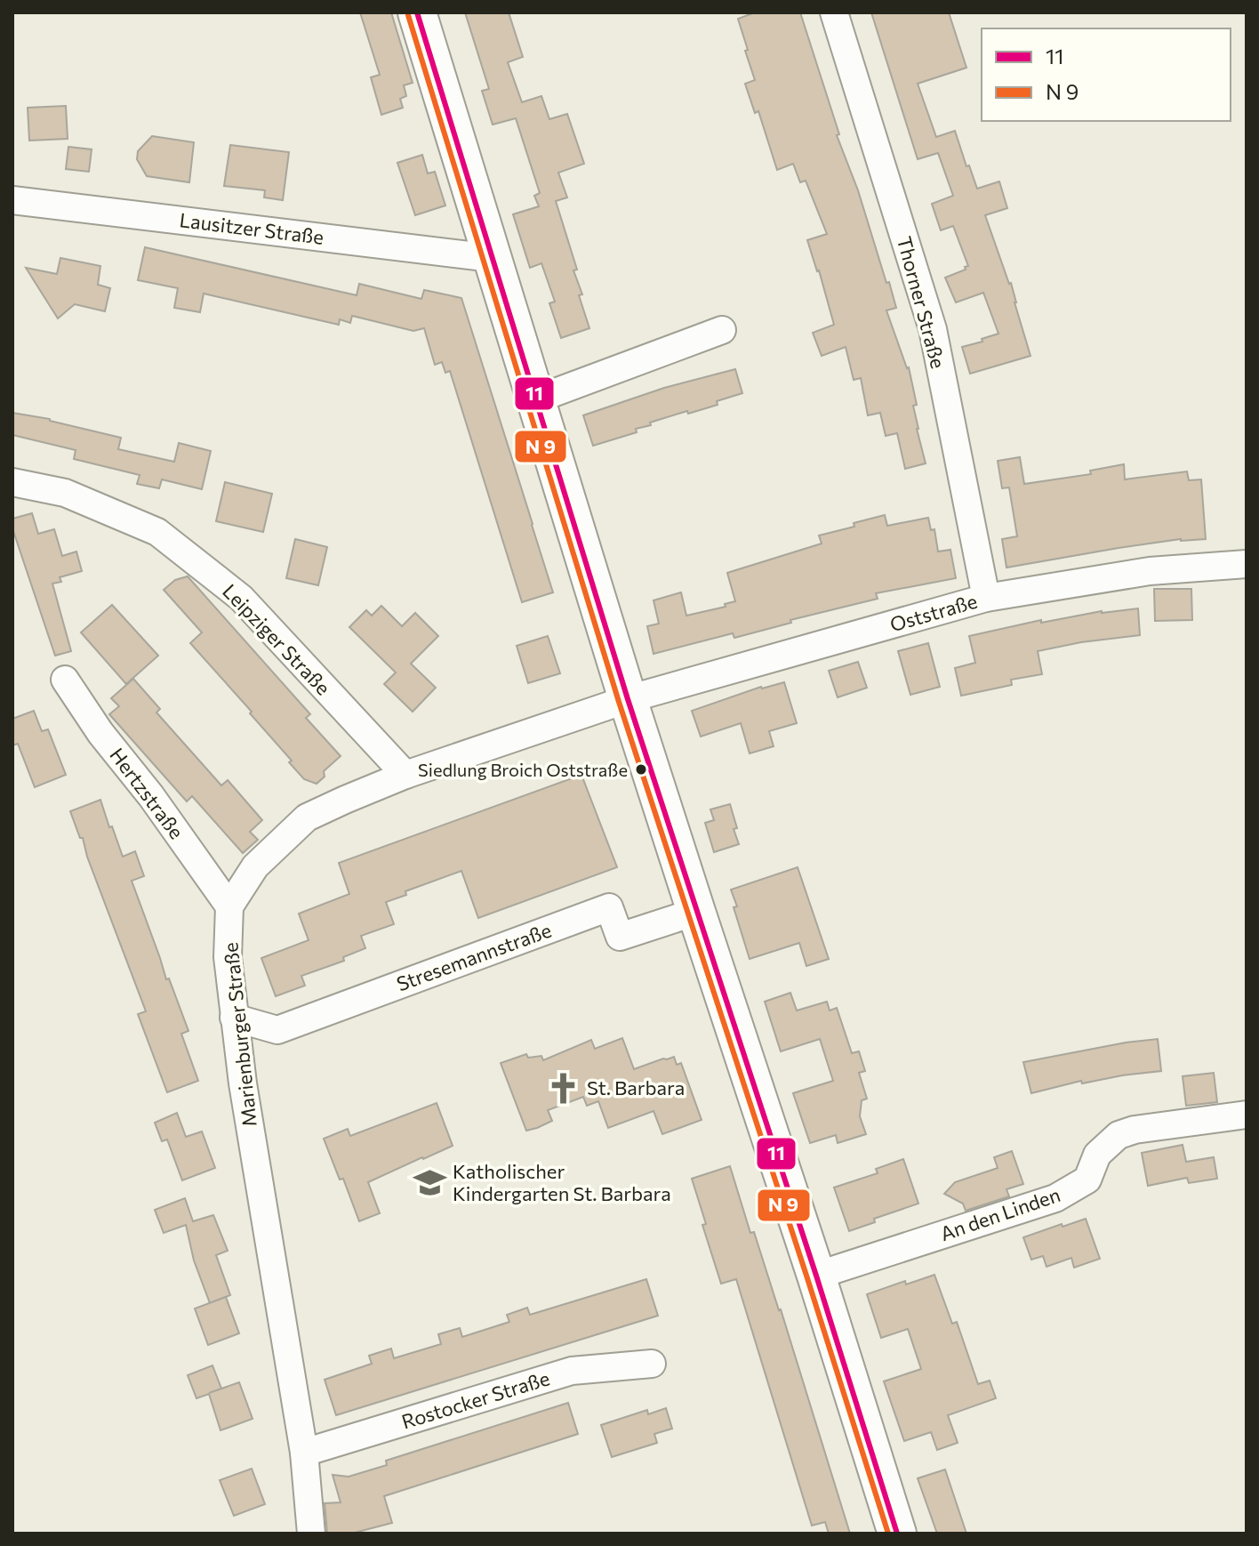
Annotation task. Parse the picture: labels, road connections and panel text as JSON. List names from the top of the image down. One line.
{"streets":{"street":["Lausitzer Straße","Thorner Straße","Oststraße","Leipziger Straße","Hertzstraße","Stresemannstraße","Marienburger Straße","An den Linden","Rostocker Straße"]},"crossings":[["Thorner Straße","Oststraße"],["Hertzstraße","Marienburger Straße"],["Stresemannstraße","Marienburger Straße"],["Marienburger Straße","Rostocker Straße"]],"places":{"other":["Siedlung Broich Oststraße"],"church":["St. Barbara"],"school or university":["Katholischer Kindergarten St. Barbara"]},"lines":["transit line 11"],"legend":["11","N 9"]}
